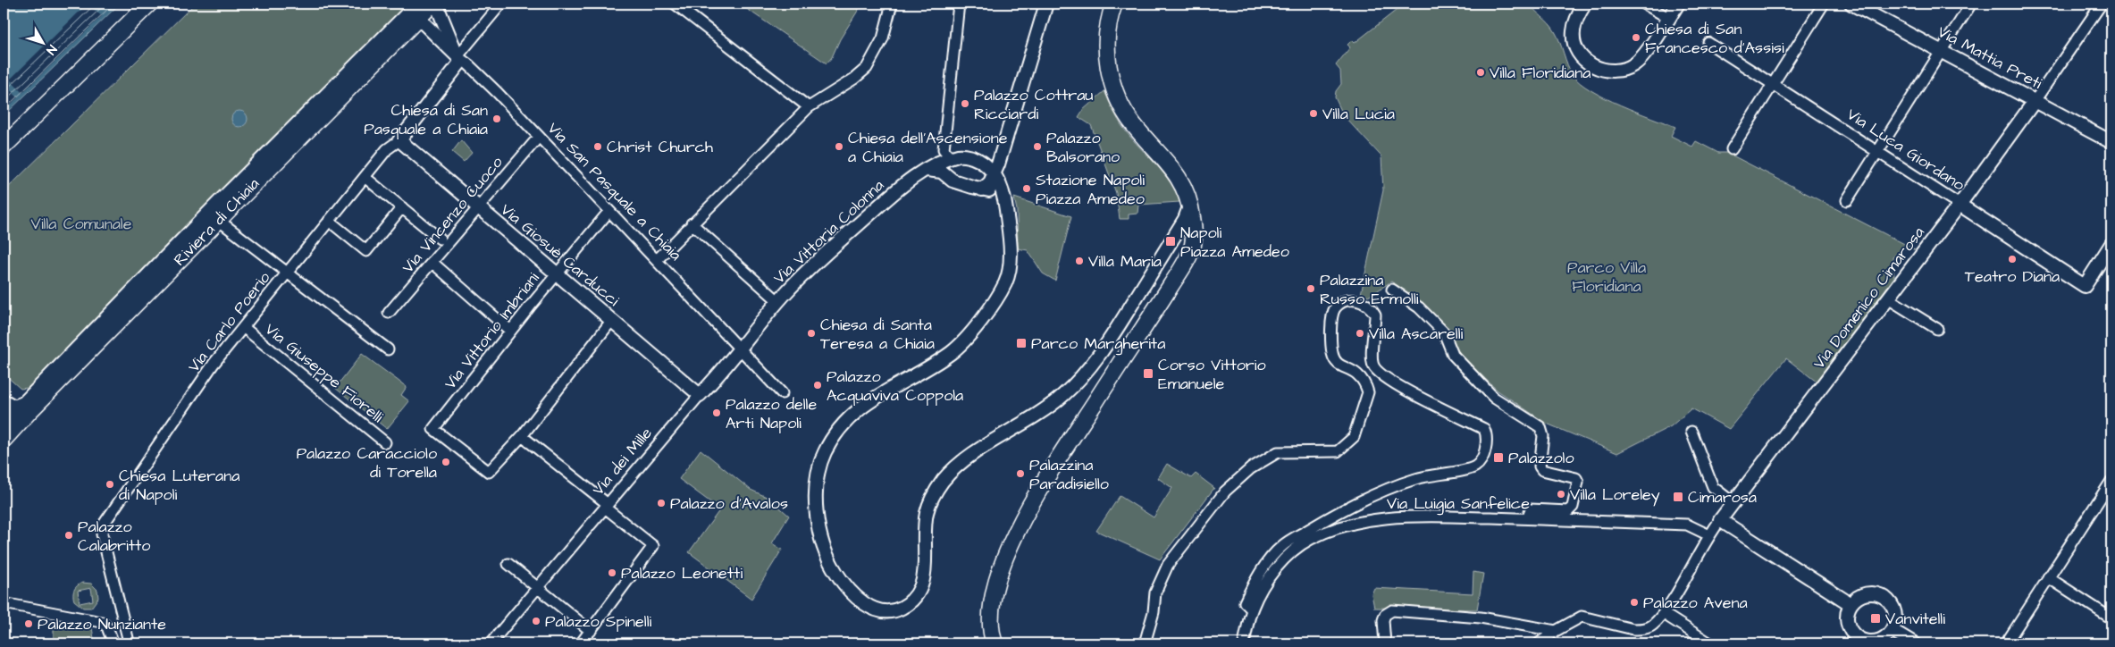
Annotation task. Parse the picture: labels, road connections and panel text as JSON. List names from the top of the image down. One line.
{"streets":{"main road":["Riviera di Chiaia"],"street":["Via Mattia Preti","Via Luca Giordano","Via San Pasquale a Chiaia","Via Vincenzo Cuoco","Via Vittoria Colonna","Via Giosuè Carducci","Via Domenico Cimarosa","Via Carlo Poerio","Via Vittorio Imbriani","Via Giuseppe Fiorelli","Via dei Mille","Via Luigia Sanfelice"]},"crossings":[["Via Mattia Preti","Via Domenico Cimarosa"],["Via Luca Giordano","Via Domenico Cimarosa"],["Via San Pasquale a Chiaia","Via Vincenzo Cuoco"],["Via San Pasquale a Chiaia","Riviera di Chiaia"],["Via San Pasquale a Chiaia","Via Vittorio Imbriani"],["Via San Pasquale a Chiaia","Via dei Mille"],["Via Vincenzo Cuoco","Via Giosuè Carducci"],["Via Vittoria Colonna","Via dei Mille"],["Via Giosuè Carducci","Via Carlo Poerio"],["Via Giosuè Carducci","Via Vittorio Imbriani"],["Via Giosuè Carducci","Via dei Mille"],["Via Domenico Cimarosa","Via Luigia Sanfelice"],["Via Carlo Poerio","Via Giuseppe Fiorelli"]],"parks":["Villa Comunale","Parco Villa Floridiana"],"places":{"other":["Chiesa di San Francesco d'Assisi","Villa Floridiana","Palazzo Cottrau Ricciardi","Villa Lucia","Chiesa di San Pasquale a Chiaia","Christ Church","Chiesa dell'Ascensione a Chiaia","Palazzo Balsorano","Stazione Napoli Piazza Amedeo","Teatro Diana","Villa Maria","Palazzina Russo Ermolli","Chiesa di Santa Teresa a Chiaia","Villa Ascarelli","Palazzo Acquaviva Coppola","Palazzo delle Arti Napoli","Palazzo Caracciolo di Torella","Palazzina Paradisiello","Chiesa Luterana di Napoli","Villa Loreley","Palazzo d'Avalos","Palazzo Calabritto","Palazzo Leonetti","Palazzo Avena","Palazzo Spinelli","Palazzo Nunziante"],"transit":["Napoli Piazza Amedeo","Parco Margherita","Corso Vittorio Emanuele","Palazzolo","Cimarosa","Vanvitelli"]},"north":"bottom right"}
